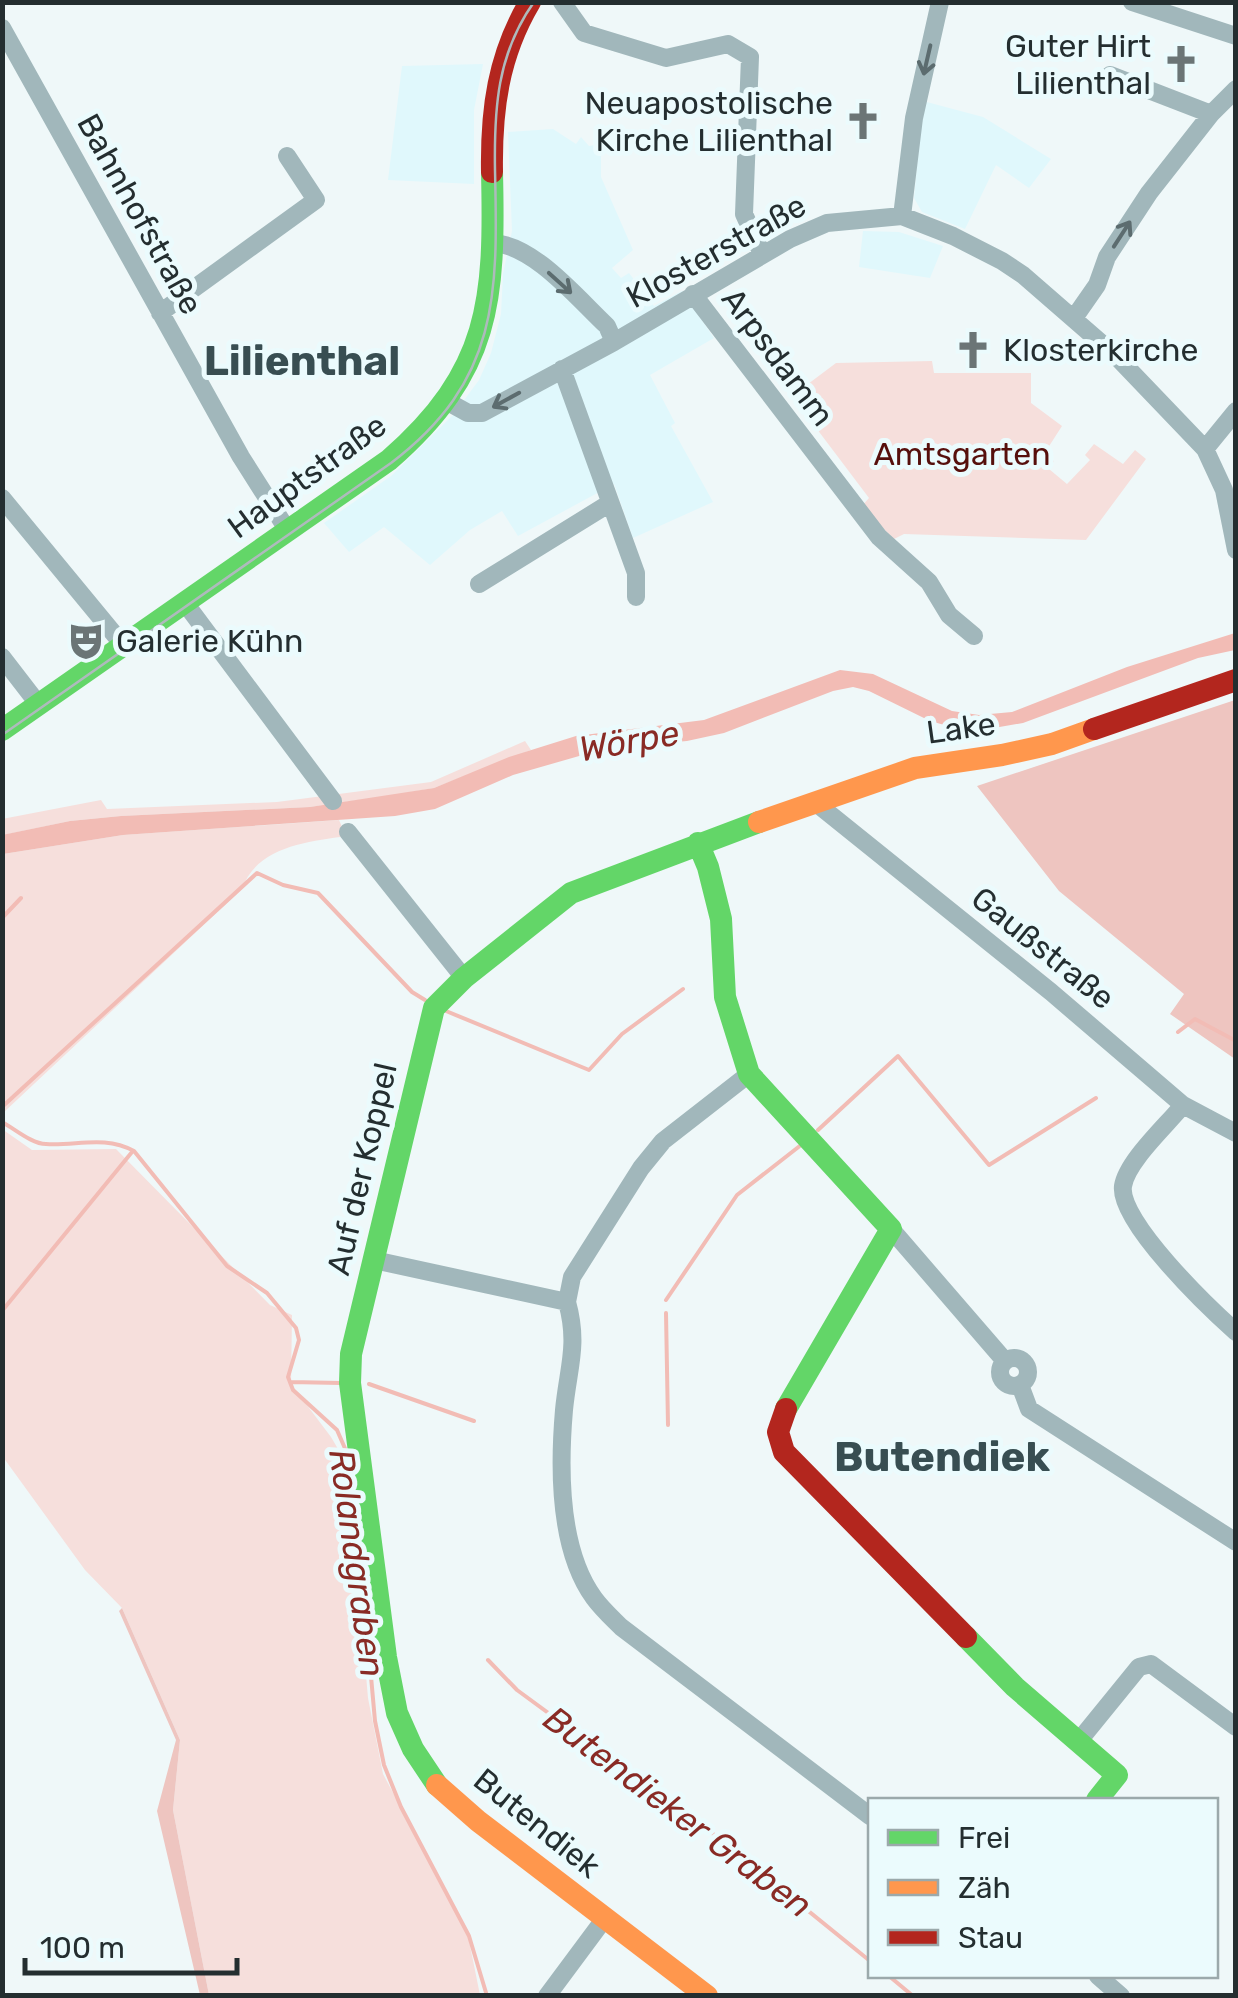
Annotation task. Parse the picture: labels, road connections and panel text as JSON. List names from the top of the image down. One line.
{"streets":{"street":["Bahnhofstraße","Klosterstraße","Arpsdamm","Hauptstraße","Lake","Gaußstraße","Auf der Koppel","Butendiek"]},"crossings":[["Bahnhofstraße","Hauptstraße"],["Klosterstraße","Arpsdamm"],["Klosterstraße","Hauptstraße"],["Lake","Gaußstraße"],["Lake","Auf der Koppel"],["Auf der Koppel","Butendiek"]],"districts":["Lilienthal","Butendiek"],"water":["Wörpe","Rolandgraben","Butendieker Graben"],"parks":["Amtsgarten"],"places":{"church":["Guter Hirt Lilienthal","Neuapostolische Kirche Lilienthal","Klosterkirche"],"theatre":["Galerie Kühn"]},"legend":["Frei","Zäh","Stau"],"scale_bar":"100 m"}
